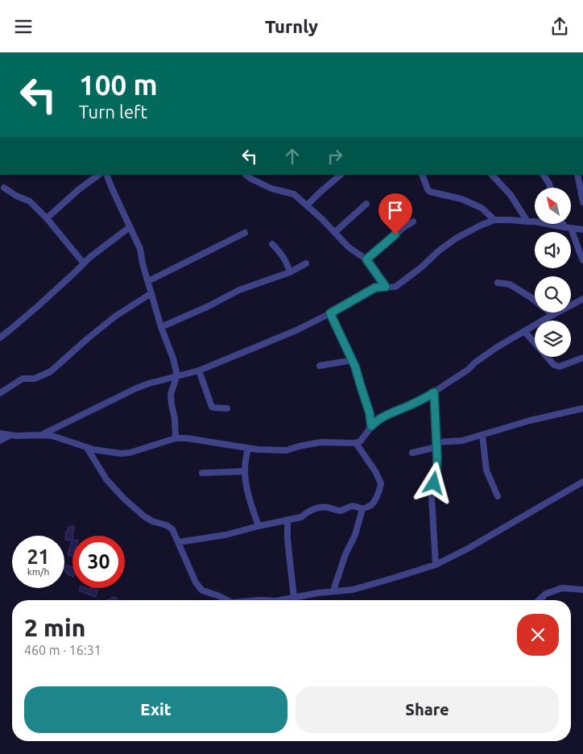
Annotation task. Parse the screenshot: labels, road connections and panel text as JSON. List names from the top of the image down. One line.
{"north":"top left","page":{"header":"Turnly","turn":["100 m","Turn left"],"speed":"21 km/h","limit":"30","heading":["2 min","460 m · 16:31"],"buttons":["Exit","Share"]}}
